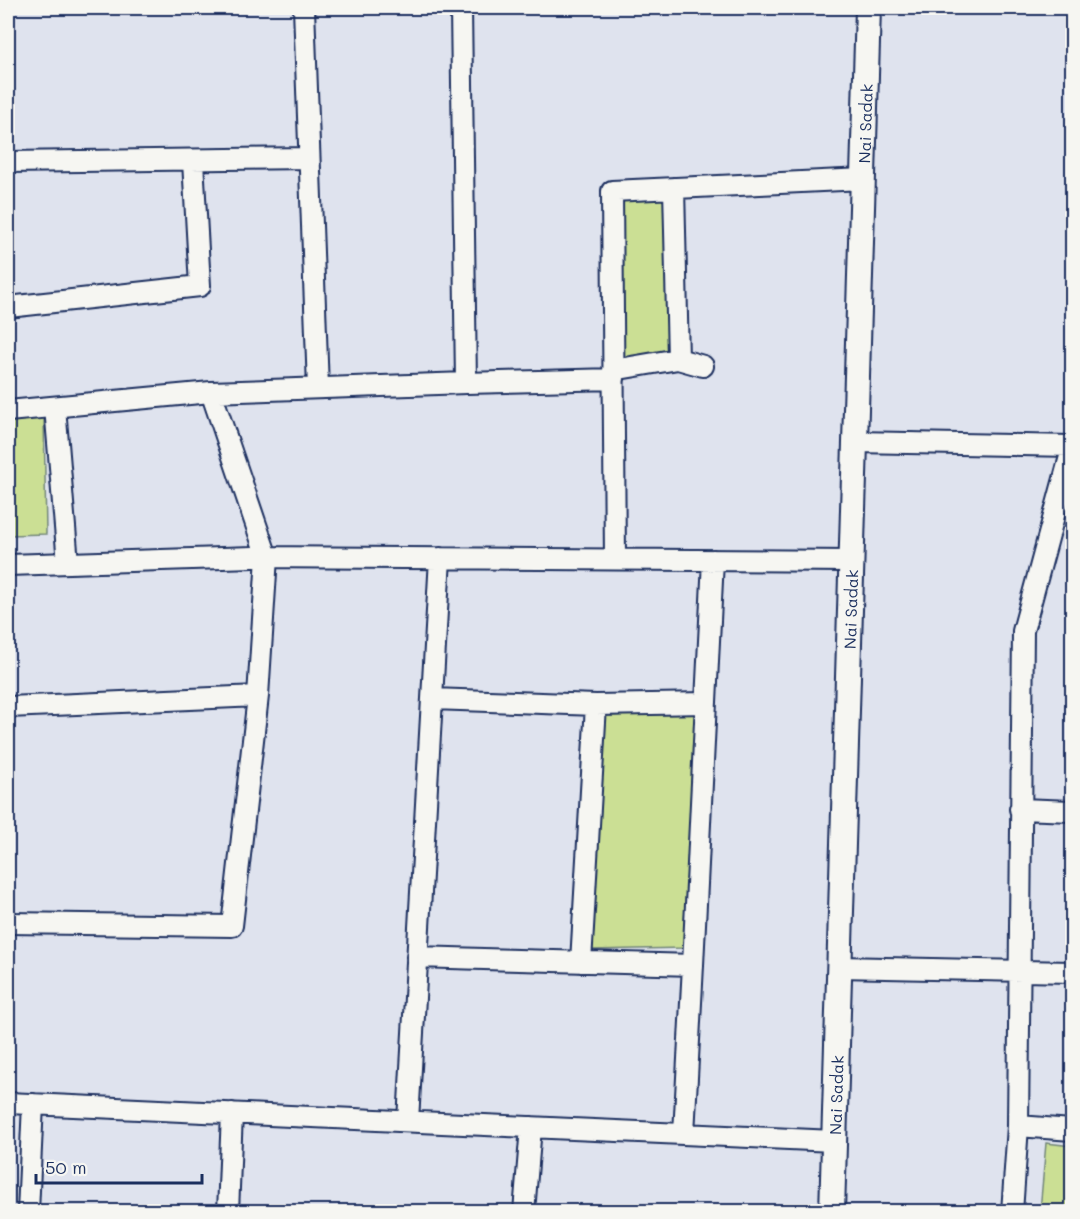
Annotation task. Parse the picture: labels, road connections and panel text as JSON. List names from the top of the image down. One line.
{"streets":{"street":["Nai Sadak"]},"scale_bar":"50 m"}
